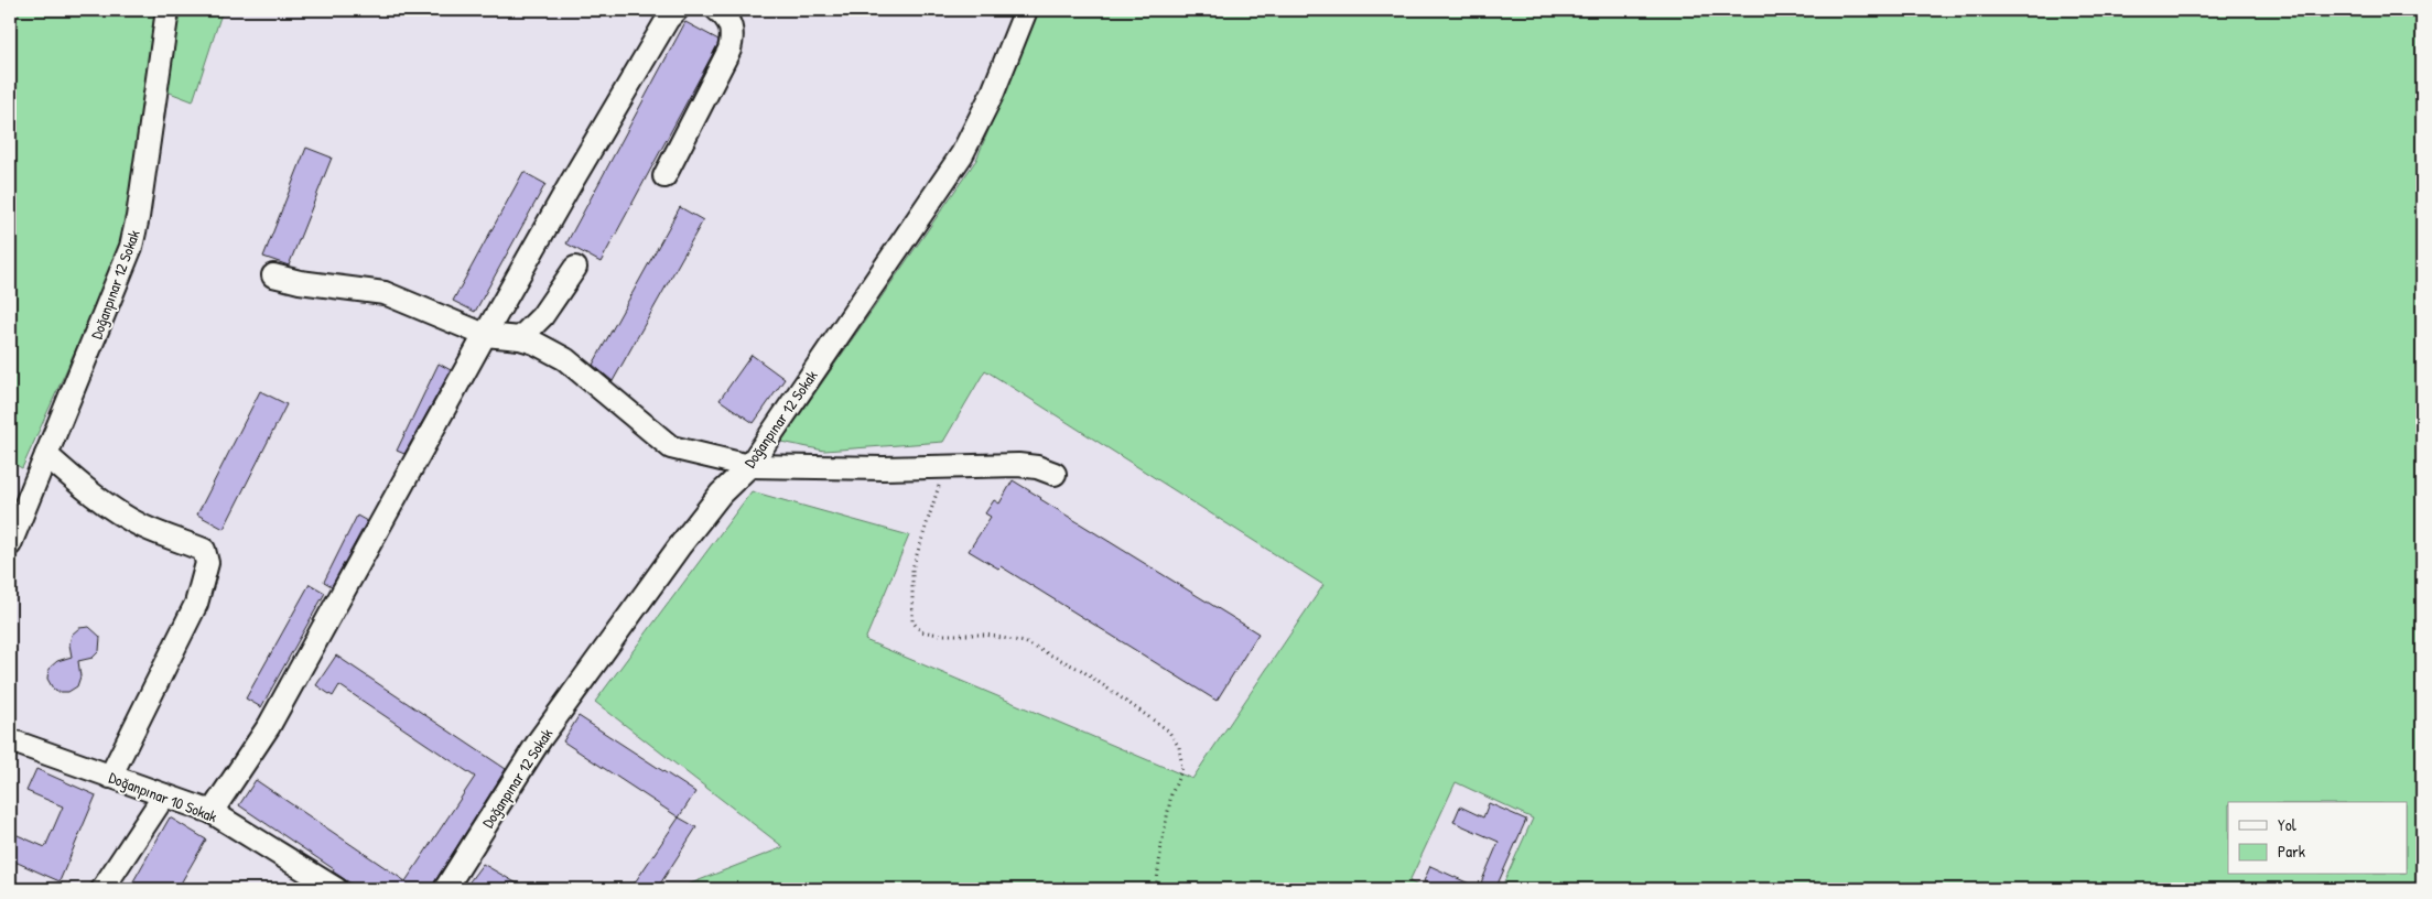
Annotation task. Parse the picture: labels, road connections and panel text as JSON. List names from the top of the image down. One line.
{"streets":{"lane":["Doğanpınar 12 Sokak","Doğanpınar 10 Sokak"]},"legend":["Yol","Park"]}
